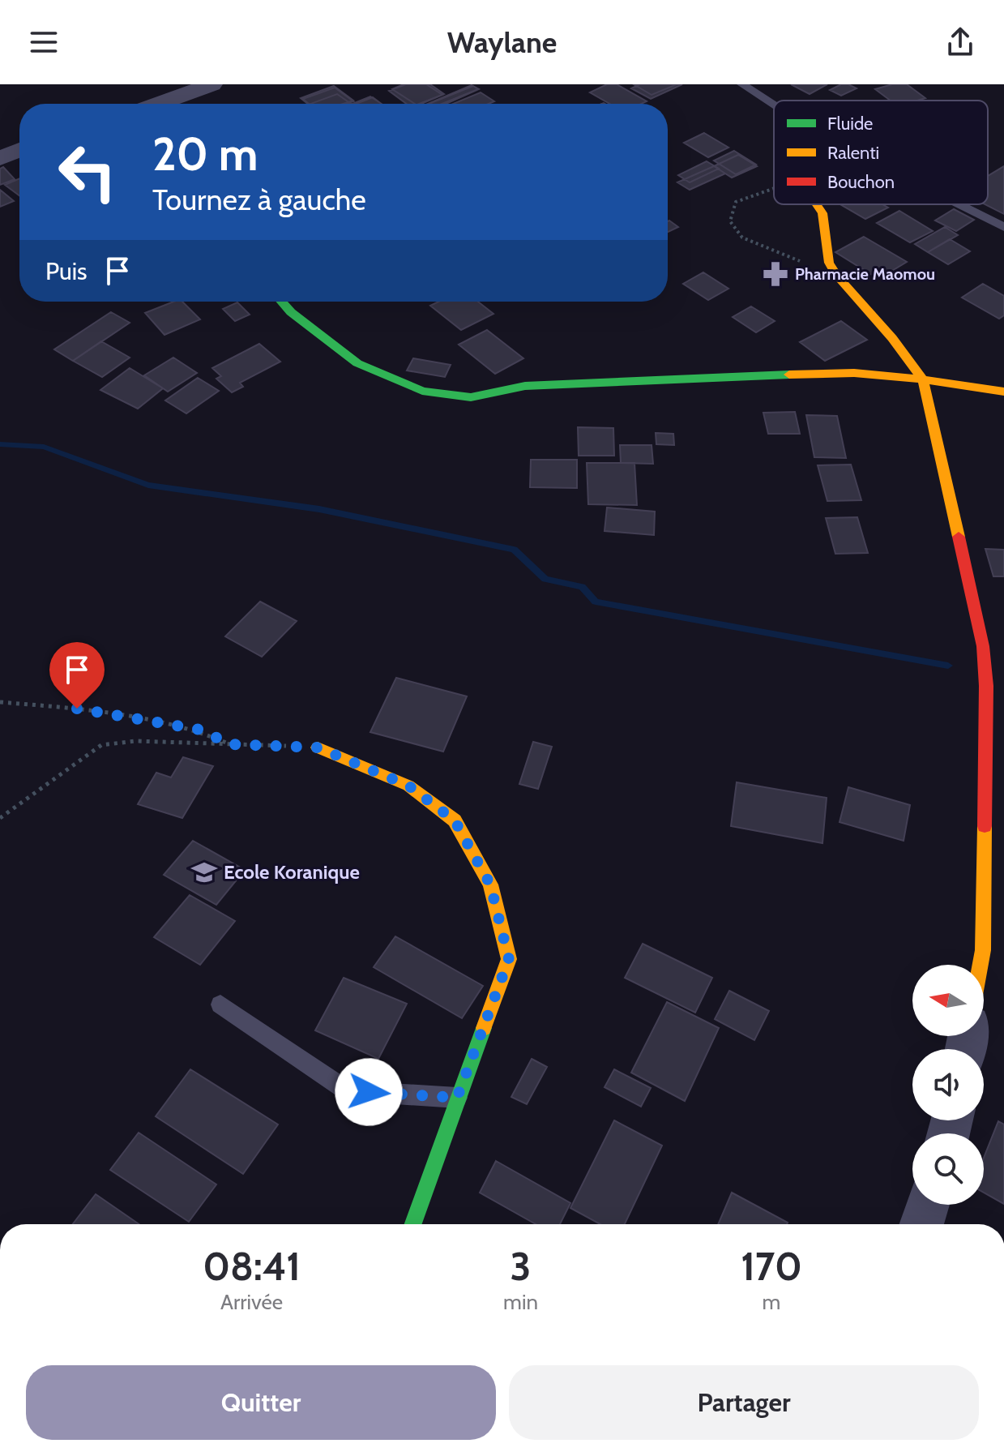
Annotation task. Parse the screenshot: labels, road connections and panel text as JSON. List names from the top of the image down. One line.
{"places":{"pharmacy":["Pharmacie Maomou"],"school or university":["Ecole Koranique"]},"legend":["Fluide","Ralenti","Bouchon"],"north":"left","page":{"header":"Waylane","turn":["20 m","Tournez à gauche"],"then":"Puis","eta":["08:41","Arrivée","3","min","170","m"],"buttons":["Quitter","Partager"]}}
